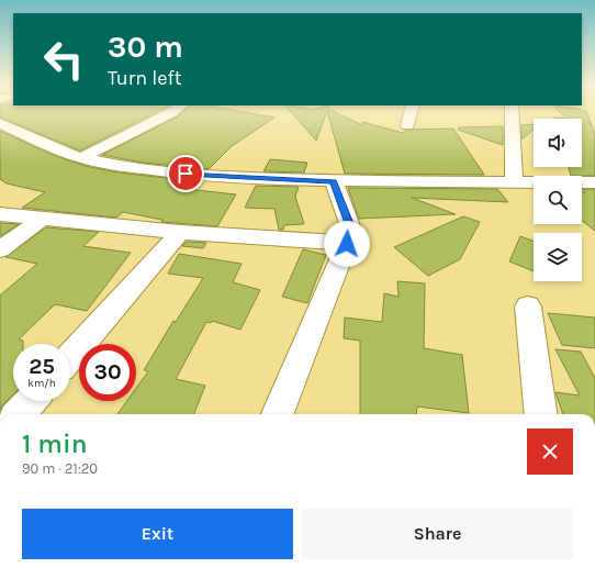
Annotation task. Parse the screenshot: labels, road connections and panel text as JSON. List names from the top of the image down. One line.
{"page":{"turn":["30 m","Turn left"],"speed":"25 km/h","limit":"30","heading":["1 min","90 m · 21:20"],"buttons":["Exit","Share"]}}
